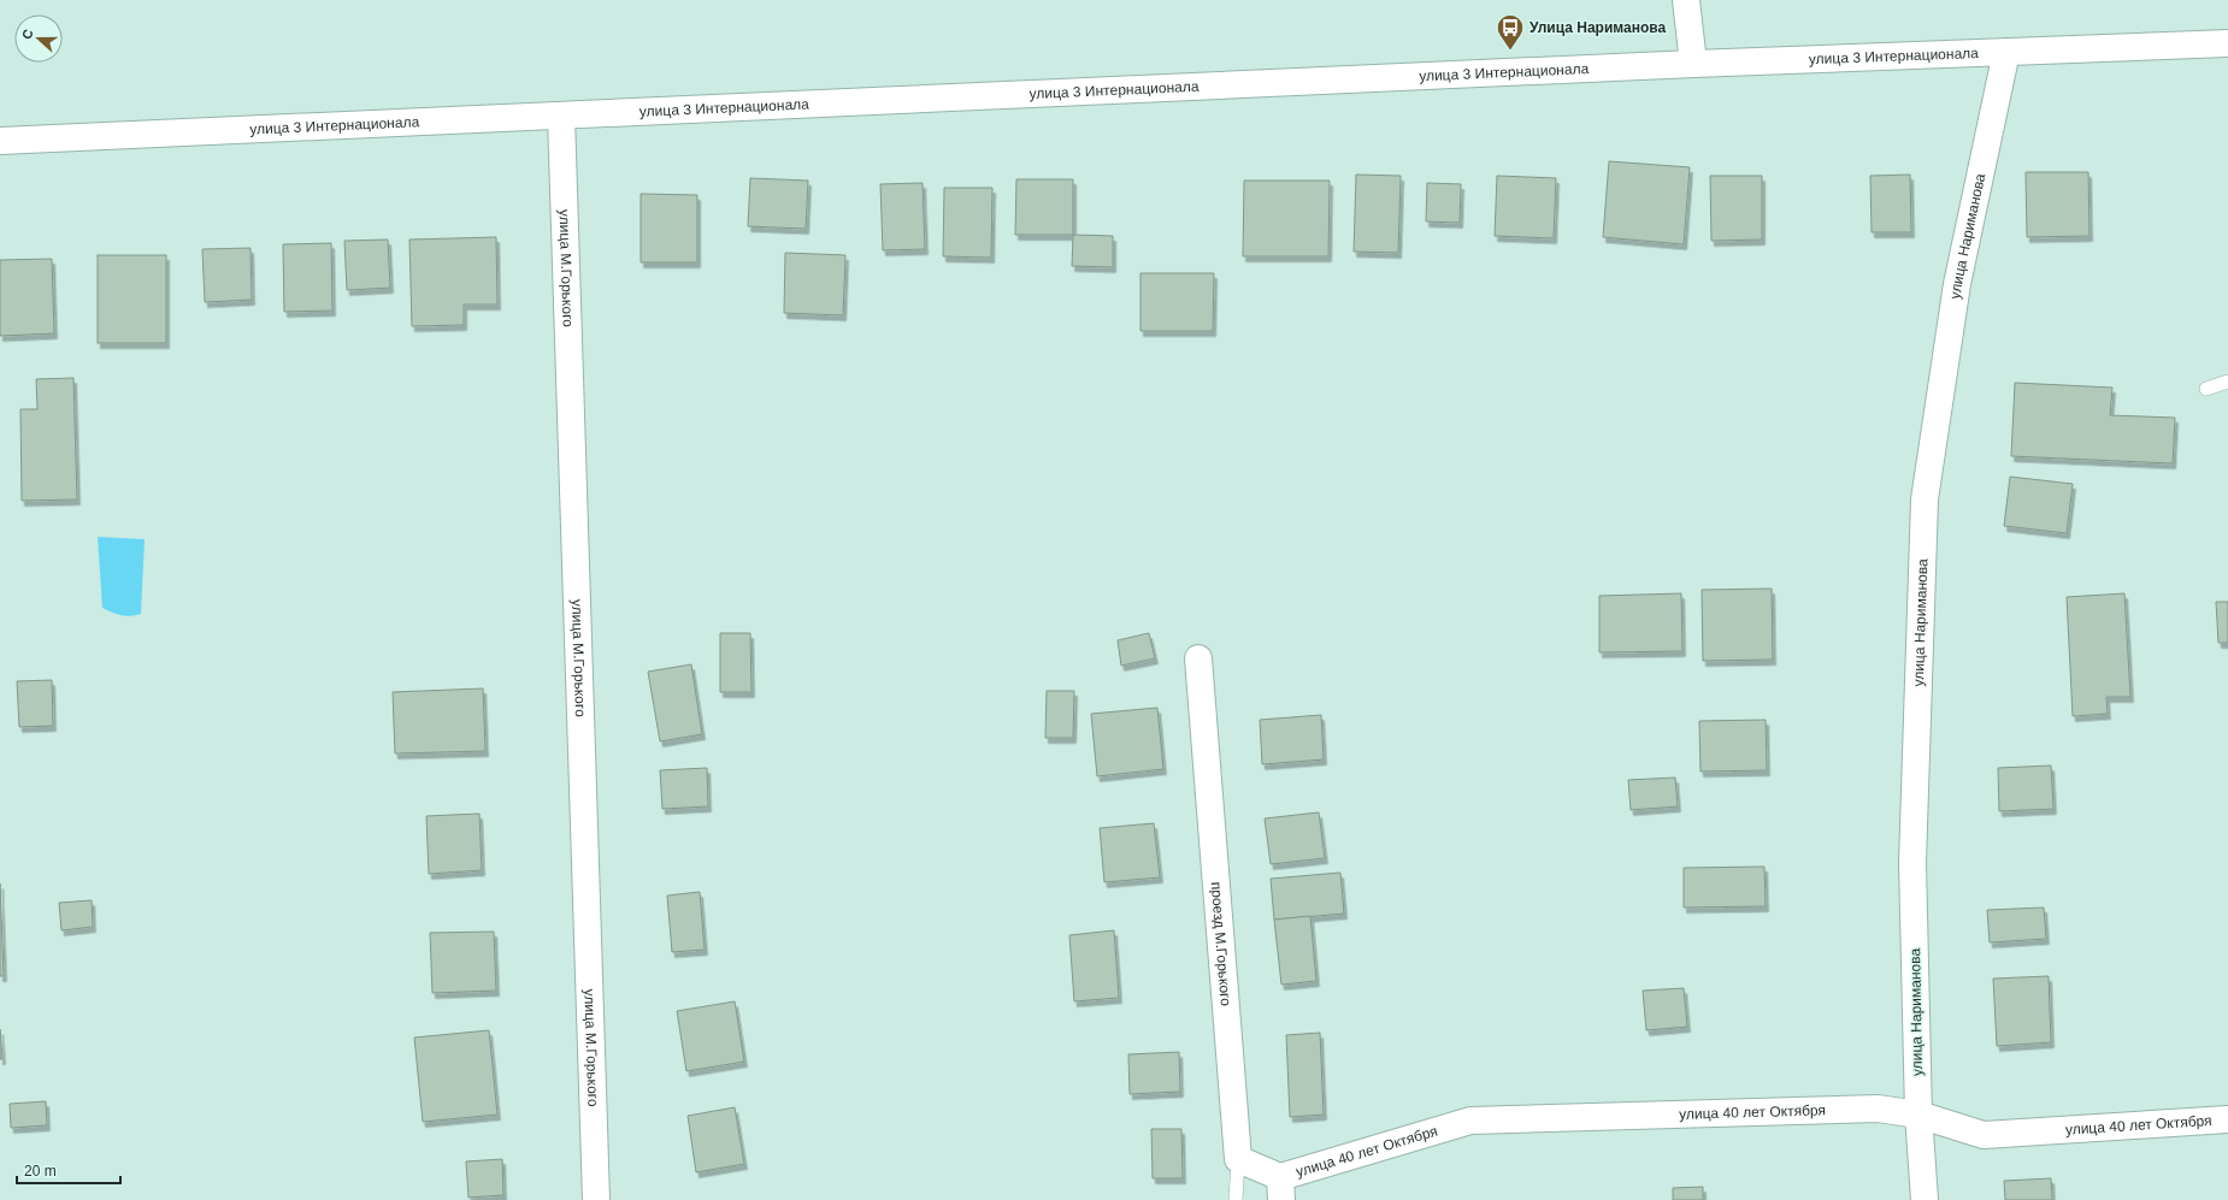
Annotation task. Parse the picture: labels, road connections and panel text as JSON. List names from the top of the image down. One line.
{"streets":{"street":["улица 3 Интернационала","улица Нариманова","улица М.Горького","проезд М.Горького","улица 40 лет Октября"]},"crossings":[["улица 3 Интернационала","улица Нариманова"],["улица 3 Интернационала","улица М.Горького"],["улица Нариманова","улица 40 лет Октября"]],"places":{"bus stop":["Улица Нариманова"]},"scale_bar":"20 m","north":"left"}
